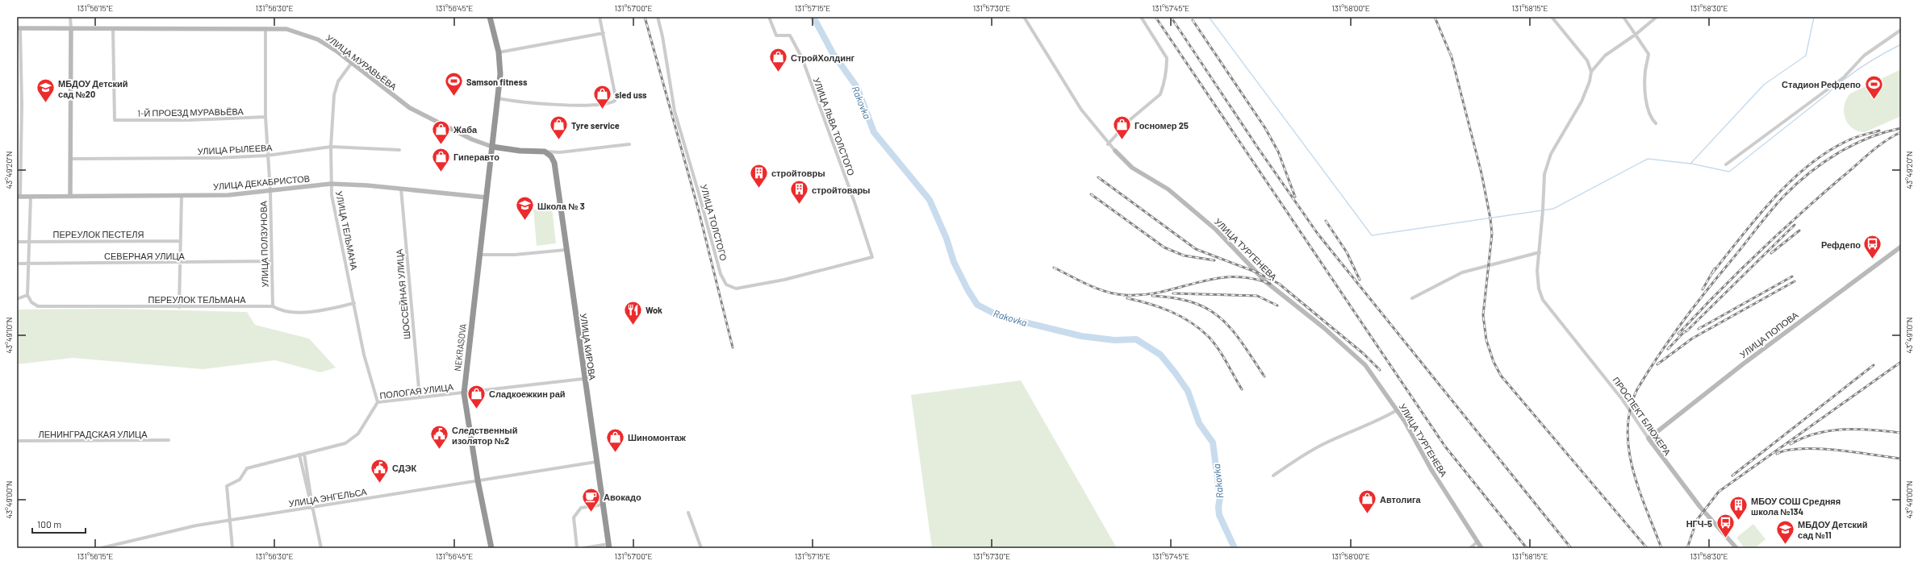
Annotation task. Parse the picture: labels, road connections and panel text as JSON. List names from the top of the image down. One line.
{"streets":{"highway":["УЛИЦА КИРОВА","NEKRASOVA"],"street":["УЛИЦА МУРАВЬЁВА","1-Й ПРОЕЗД МУРАВЬЁВА","УЛИЦА ЛЬВА ТОЛСТОГО","УЛИЦА РЫЛЕЕВА","УЛИЦА ДЕКАБРИСТОВ","УЛИЦА ТОЛСТОГО","УЛИЦА ТЕЛЬМАНА","ПЕРЕУЛОК ПЕСТЕЛЯ","УЛИЦА ПОЛЗУНОВА","УЛИЦА ТУРГЕНЕВА","СЕВЕРНАЯ УЛИЦА","ШОССЕЙНАЯ УЛИЦА","ПЕРЕУЛОК ТЕЛЬМАНА","УЛИЦА ПОПОВА","ПОЛОГАЯ УЛИЦА","ПРОСПЕКТ БЛЮХЕРА","ЛЕНИНГРАДСКАЯ УЛИЦА","УЛИЦА ЭНГЕЛЬСА"]},"crossings":[["УЛИЦА МУРАВЬЁВА","1-Й ПРОЕЗД МУРАВЬЁВА"],["УЛИЦА МУРАВЬЁВА","УЛИЦА ТЕЛЬМАНА"],["УЛИЦА МУРАВЬЁВА","УЛИЦА ПОЛЗУНОВА"],["УЛИЦА МУРАВЬЁВА","NEKRASOVA"],["1-Й ПРОЕЗД МУРАВЬЁВА","УЛИЦА ПОЛЗУНОВА"],["УЛИЦА ЛЬВА ТОЛСТОГО","УЛИЦА ТОЛСТОГО"],["УЛИЦА РЫЛЕЕВА","УЛИЦА ТЕЛЬМАНА"],["УЛИЦА РЫЛЕЕВА","УЛИЦА ПОЛЗУНОВА"],["УЛИЦА ДЕКАБРИСТОВ","УЛИЦА ТЕЛЬМАНА"],["УЛИЦА ДЕКАБРИСТОВ","УЛИЦА ПОЛЗУНОВА"],["УЛИЦА ДЕКАБРИСТОВ","ШОССЕЙНАЯ УЛИЦА"],["УЛИЦА ДЕКАБРИСТОВ","NEKRASOVA"],["УЛИЦА ТЕЛЬМАНА","ПЕРЕУЛОК ТЕЛЬМАНА"],["УЛИЦА ТЕЛЬМАНА","ПОЛОГАЯ УЛИЦА"],["УЛИЦА ПОЛЗУНОВА","СЕВЕРНАЯ УЛИЦА"],["УЛИЦА ПОЛЗУНОВА","ПЕРЕУЛОК ТЕЛЬМАНА"],["ШОССЕЙНАЯ УЛИЦА","ПОЛОГАЯ УЛИЦА"],["УЛИЦА ПОПОВА","ПРОСПЕКТ БЛЮХЕРА"],["УЛИЦА КИРОВА","ПОЛОГАЯ УЛИЦА"],["УЛИЦА КИРОВА","УЛИЦА ЭНГЕЛЬСА"],["NEKRASOVA","ПОЛОГАЯ УЛИЦА"],["NEKRASOVA","УЛИЦА ЭНГЕЛЬСА"],["ПОЛОГАЯ УЛИЦА","УЛИЦА ЭНГЕЛЬСА"]],"water":["Rakovka"],"places":{"shop":["СтройХолдинг","sled uss","Tyre service","Госномер 25","Жаба","Гиперавто","Сладкоежкин рай","Шиномонтаж","Автолига"],"sports":["Samson fitness","Стадион Рефдепо"],"school or university":["МБДОУ Детский сад №20","Школа № 3","МБДОУ Детский сад №11"],"building":["стройтовры","стройтовары","МБОУ СОШ Средняя школа №134"],"bus stop":["Рефдепо","НГЧ-5"],"restaurant":["Wok"],"public building":["Следственный изолятор №2","СДЭК"],"cafe":["Авокадо"]},"scale_bar":"100 m","coordinates":["131°56'15\"E","131°56'30\"E","131°56'45\"E","131°57'00\"E","131°57'15\"E","131°57'30\"E","131°57'45\"E","131°58'00\"E","131°58'15\"E","131°58'30\"E","43°49'20\"N","43°49'10\"N","43°49'00\"N"]}
